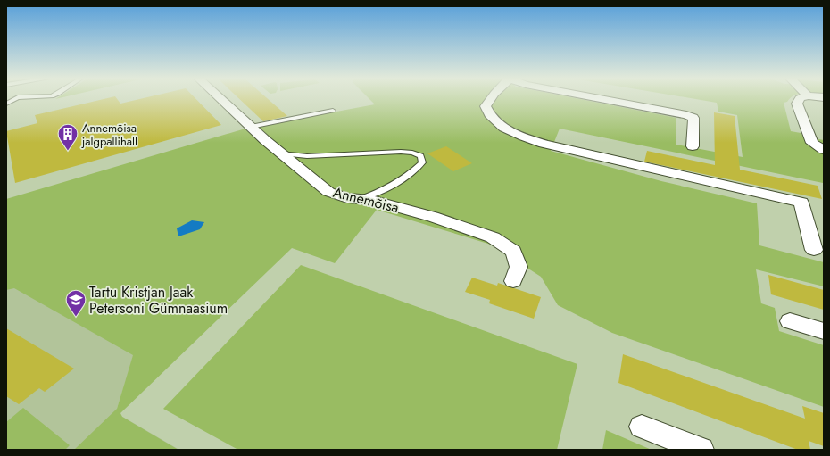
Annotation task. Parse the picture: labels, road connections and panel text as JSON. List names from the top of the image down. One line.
{"streets":{"street":["Annemõisa"]},"places":{"building":["Annemõisa jalgpallihall"],"school or university":["Tartu Kristjan Jaak Petersoni Gümnaasium"]}}
